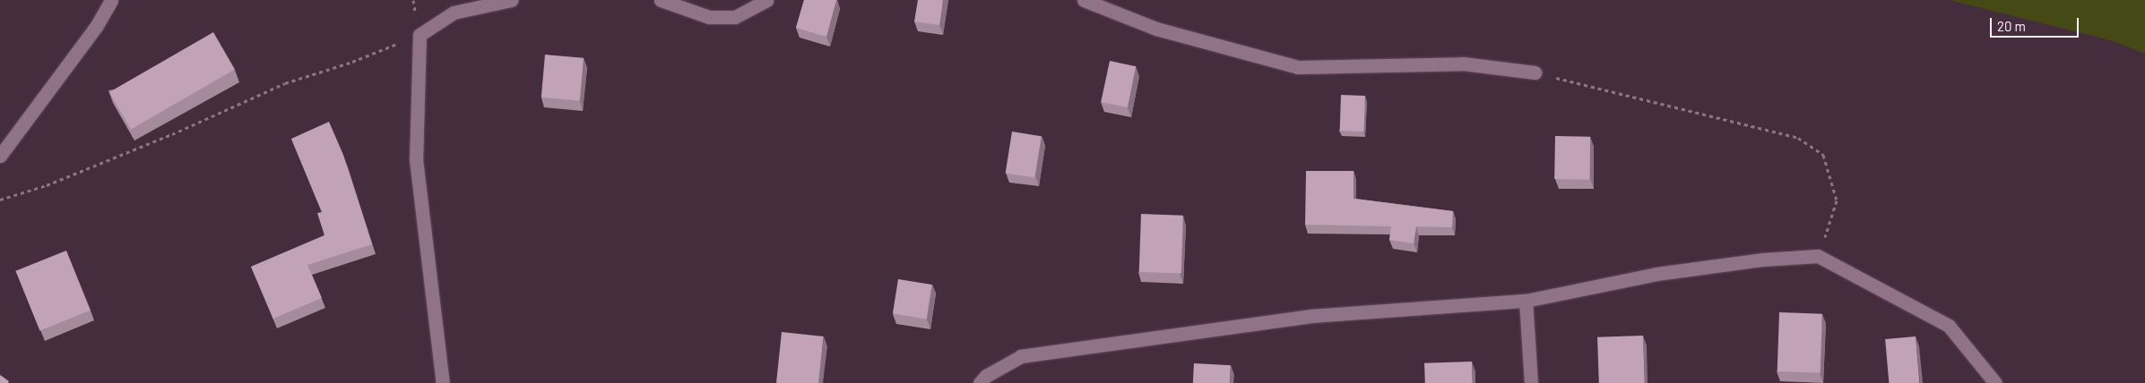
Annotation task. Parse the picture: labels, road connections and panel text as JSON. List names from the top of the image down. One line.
{"scale_bar":"20 m"}
